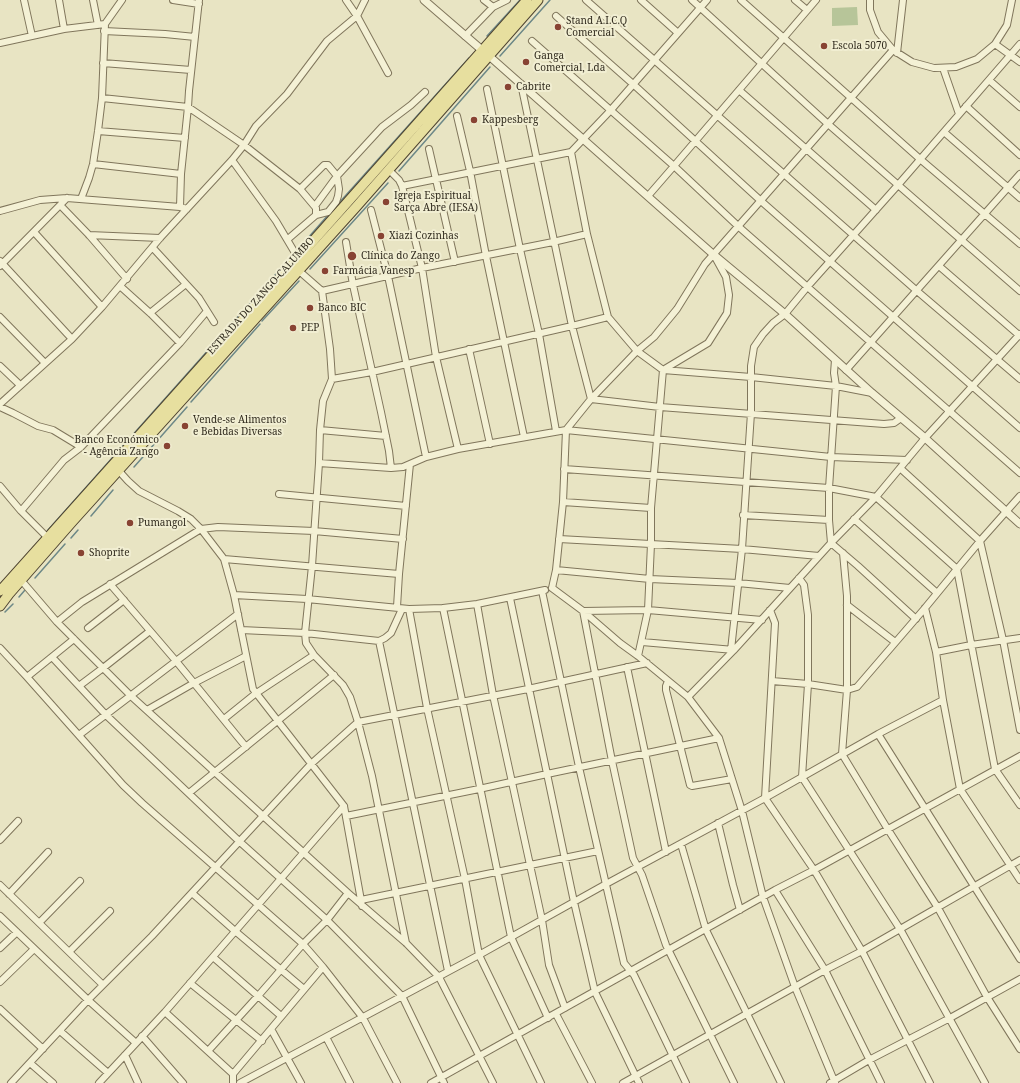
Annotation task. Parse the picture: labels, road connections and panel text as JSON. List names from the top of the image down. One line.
{"streets":{"main road":["ESTRADA DO ZANGO-CALUMBO"]},"places":["Stand A.I.C.Q Comercial","Escola 5070","Ganga Comercial, Lda","Cabrite","Kappesberg","Igreja Espiritual Sarça Abre (IESA)","Xiazi Cozinhas","Clínica do Zango","Farmácia Vanesp","Banco BIC","PEP","Vende-se Alimentos e Bebidas Diversas","Banco Económico - Agência Zango","Pumangol","Shoprite"]}
